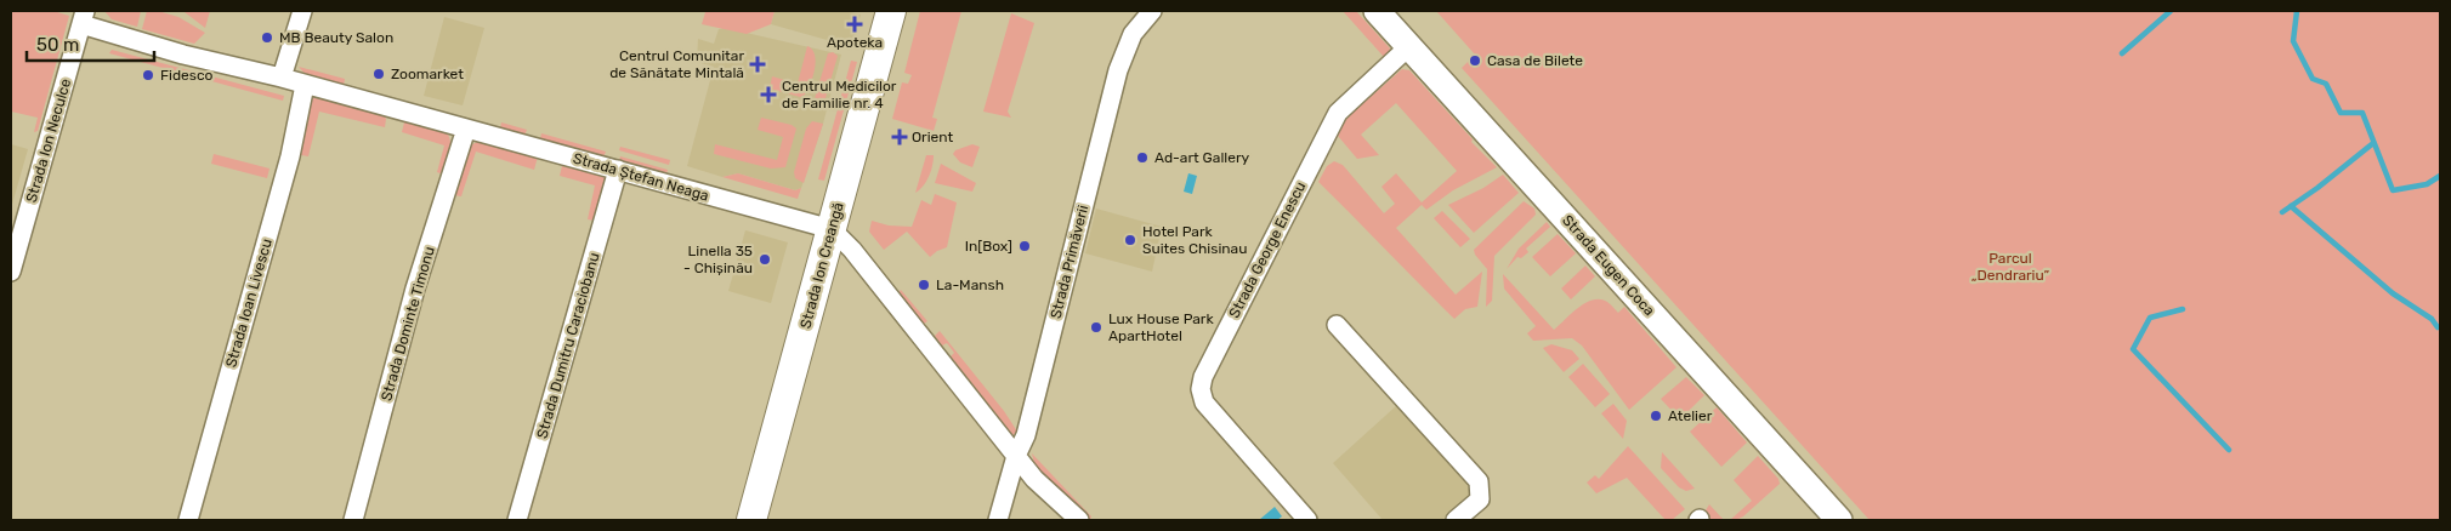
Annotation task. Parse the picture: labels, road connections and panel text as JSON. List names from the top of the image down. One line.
{"streets":{"main road":["Strada Ion Creangă"],"street":["Strada Ion Neculce","Strada Ștefan Neaga","Strada George Enescu","Strada Primăverii","Strada Eugen Coca","Strada Ioan Livescu","Strada Dominte Timonu","Strada Dumitru Caraciobanu"]},"crossings":[["Strada Ion Neculce","Strada Ștefan Neaga"],["Strada Ștefan Neaga","Strada Primăverii"],["Strada Ștefan Neaga","Strada Ion Creangă"],["Strada Ștefan Neaga","Strada Ioan Livescu"],["Strada Ștefan Neaga","Strada Dominte Timonu"],["Strada Ștefan Neaga","Strada Dumitru Caraciobanu"],["Strada George Enescu","Strada Eugen Coca"]],"parks":["Parcul „Dendrariu”"],"places":{"health":["Apoteka","Centrul Comunitar de Sănătate Mintală","Centrul Medicilor de Familie nr. 4","Orient"],"other":["MB Beauty Salon","Casa de Bilete","Zoomarket","Fidesco","Ad-art Gallery","Hotel Park Suites Chisinau","In[Box]","Linella 35 - Chișinău","La-Mansh","Lux House Park ApartHotel","Atelier"]},"scale_bar":"50 m"}
